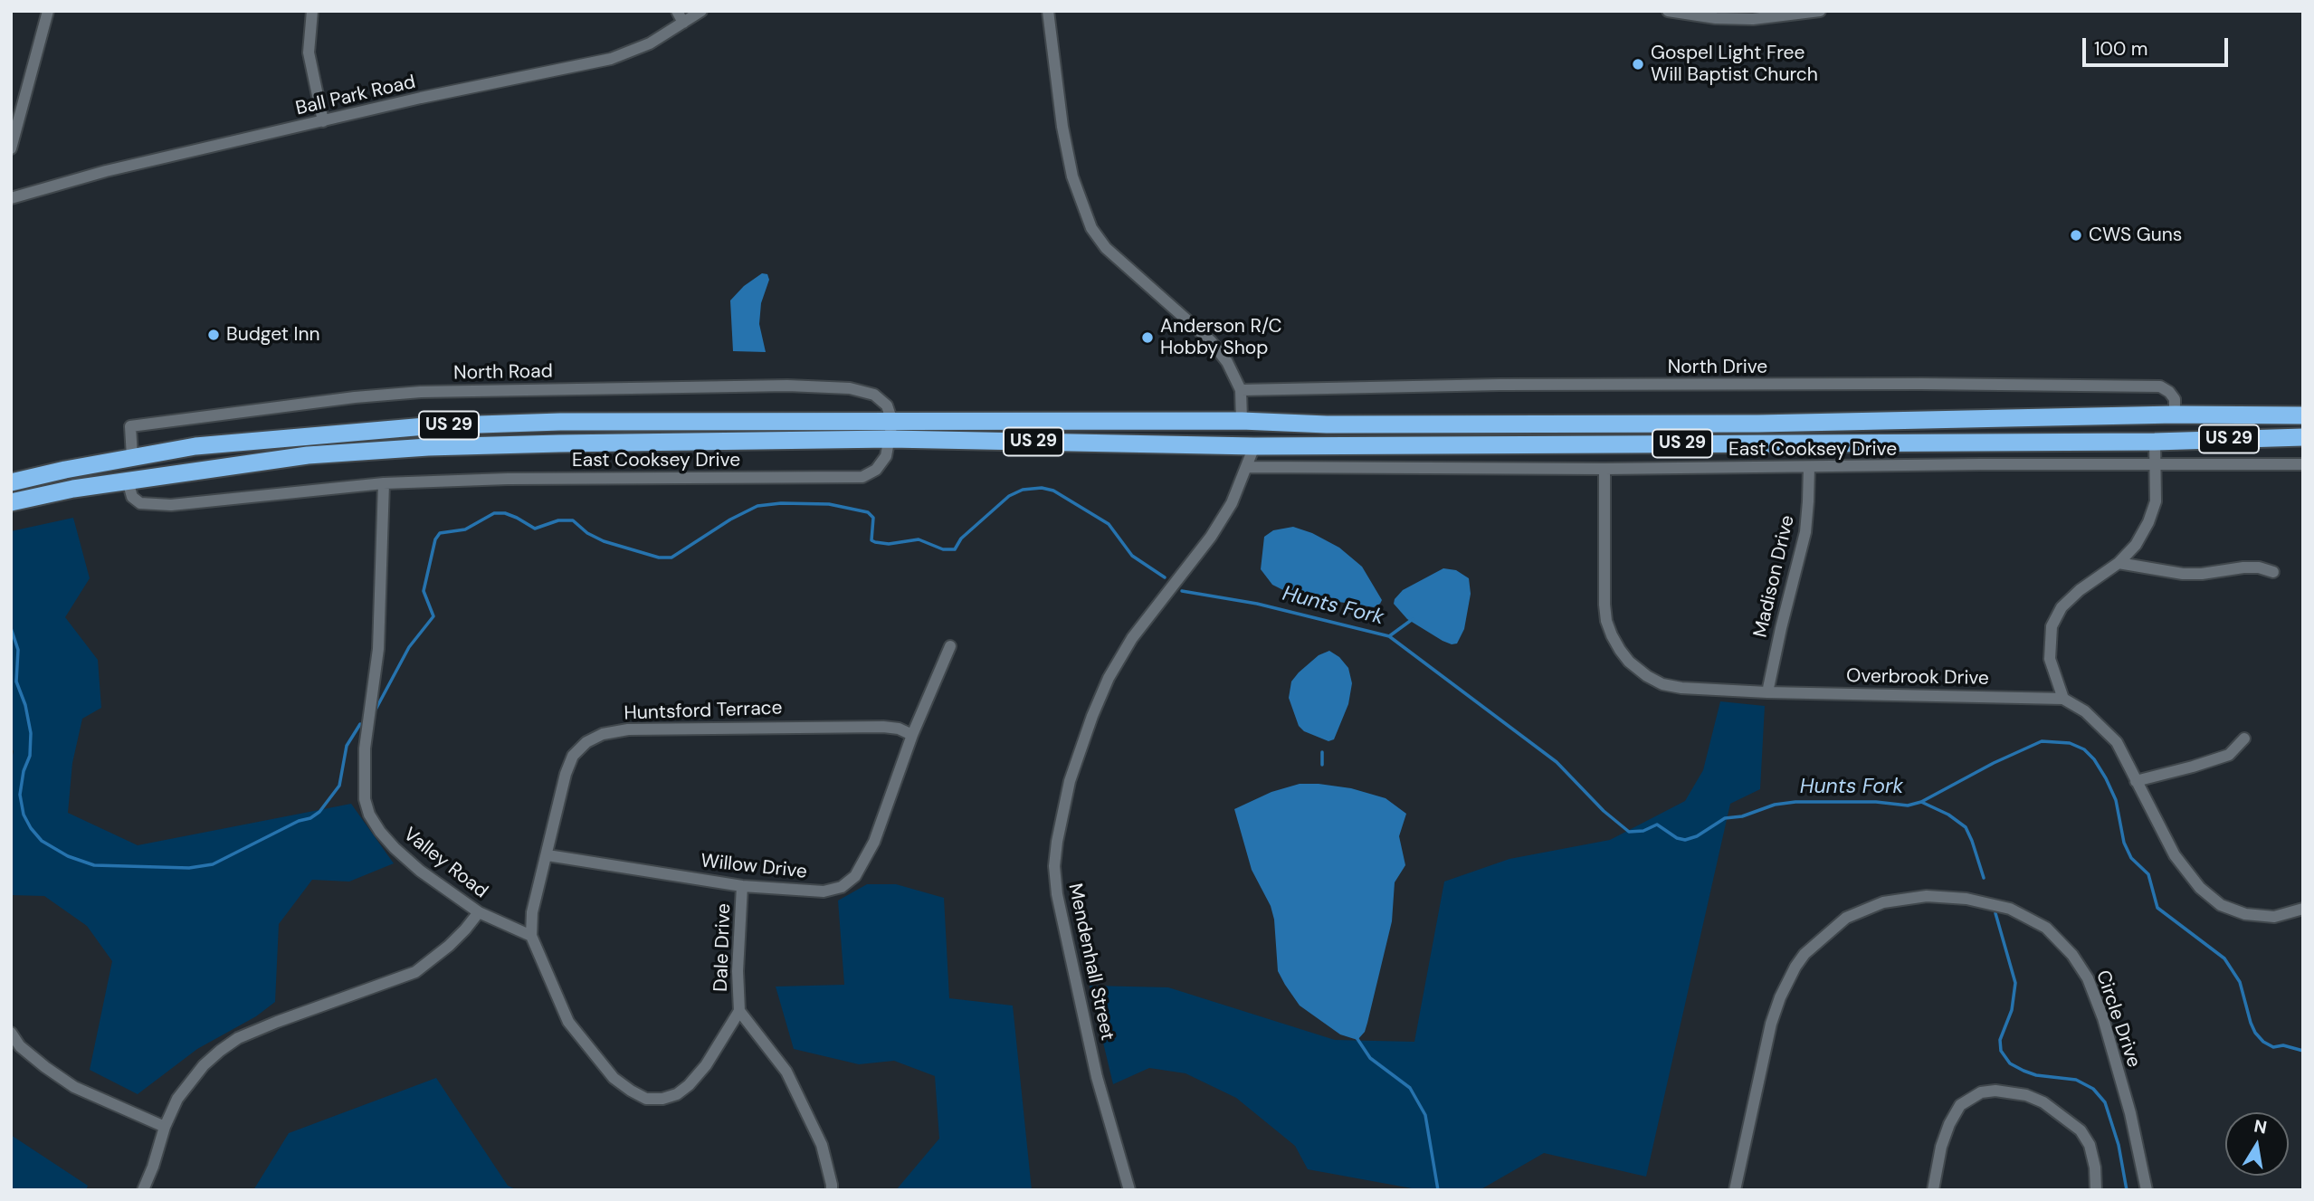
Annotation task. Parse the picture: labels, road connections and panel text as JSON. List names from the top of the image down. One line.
{"streets":{"highway":["US 29"],"street":["Ball Park Road","North Drive","North Road","East Cooksey Drive","Madison Drive","Overbrook Drive","Huntsford Terrace","Valley Road","Willow Drive","Dale Drive","Mendenhall Street","Circle Drive"]},"crossings":[["North Drive","US 29"],["North Road","US 29"],["North Road","East Cooksey Drive"],["US 29","East Cooksey Drive"],["US 29","Mendenhall Street"],["East Cooksey Drive","Madison Drive"],["East Cooksey Drive","Overbrook Drive"],["East Cooksey Drive","Valley Road"],["East Cooksey Drive","Mendenhall Street"],["Madison Drive","Overbrook Drive"],["Huntsford Terrace","Valley Road"],["Huntsford Terrace","Willow Drive"],["Willow Drive","Dale Drive"]],"water":["Hunts Fork"],"places":["Gospel Light Free Will Baptist Church","CWS Guns","Budget Inn","Anderson R/C Hobby Shop"],"scale_bar":"100 m","north":"top"}
